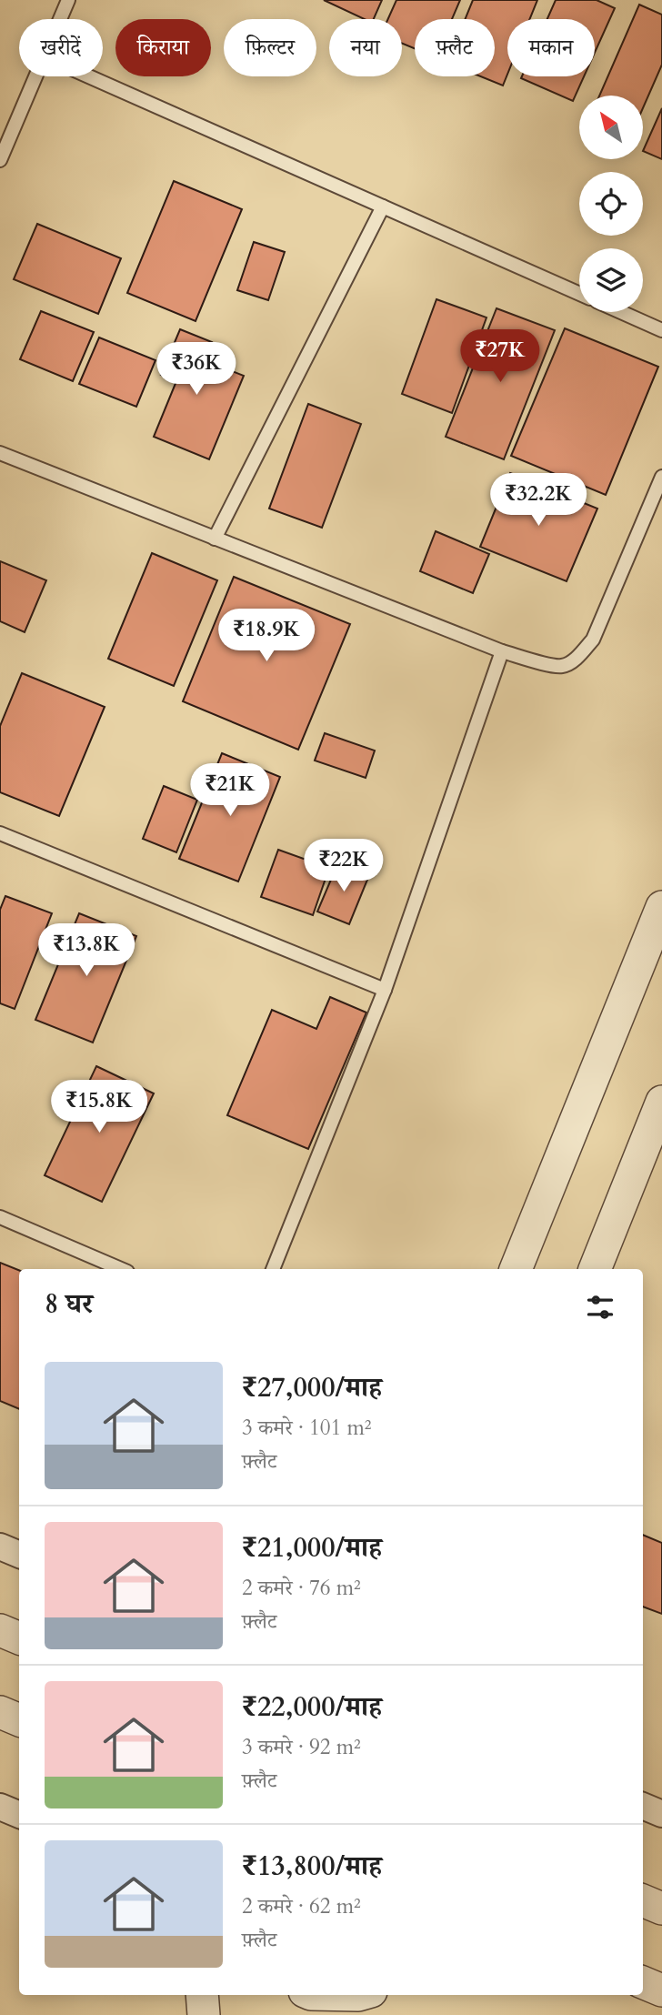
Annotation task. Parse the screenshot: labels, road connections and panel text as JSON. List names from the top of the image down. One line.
{"north":"top left","page":{"chip":["खरीदें","किराया","फ़िल्टर","नया","फ़्लैट","मकान"],"price":["₹27K","₹36K","₹32.2K","₹18.9K","₹21K","₹22K","₹13.8K","₹15.8K"],"heading":"8 घर","list":[{"name":"₹27,000/माह","note":"3 कमरे · 101 m² · फ़्लैट"},{"name":"₹21,000/माह","note":"2 कमरे · 76 m² · फ़्लैट"},{"name":"₹22,000/माह","note":"3 कमरे · 92 m² · फ़्लैट"},{"name":"₹13,800/माह","note":"2 कमरे · 62 m² · फ़्लैट"}]}}
